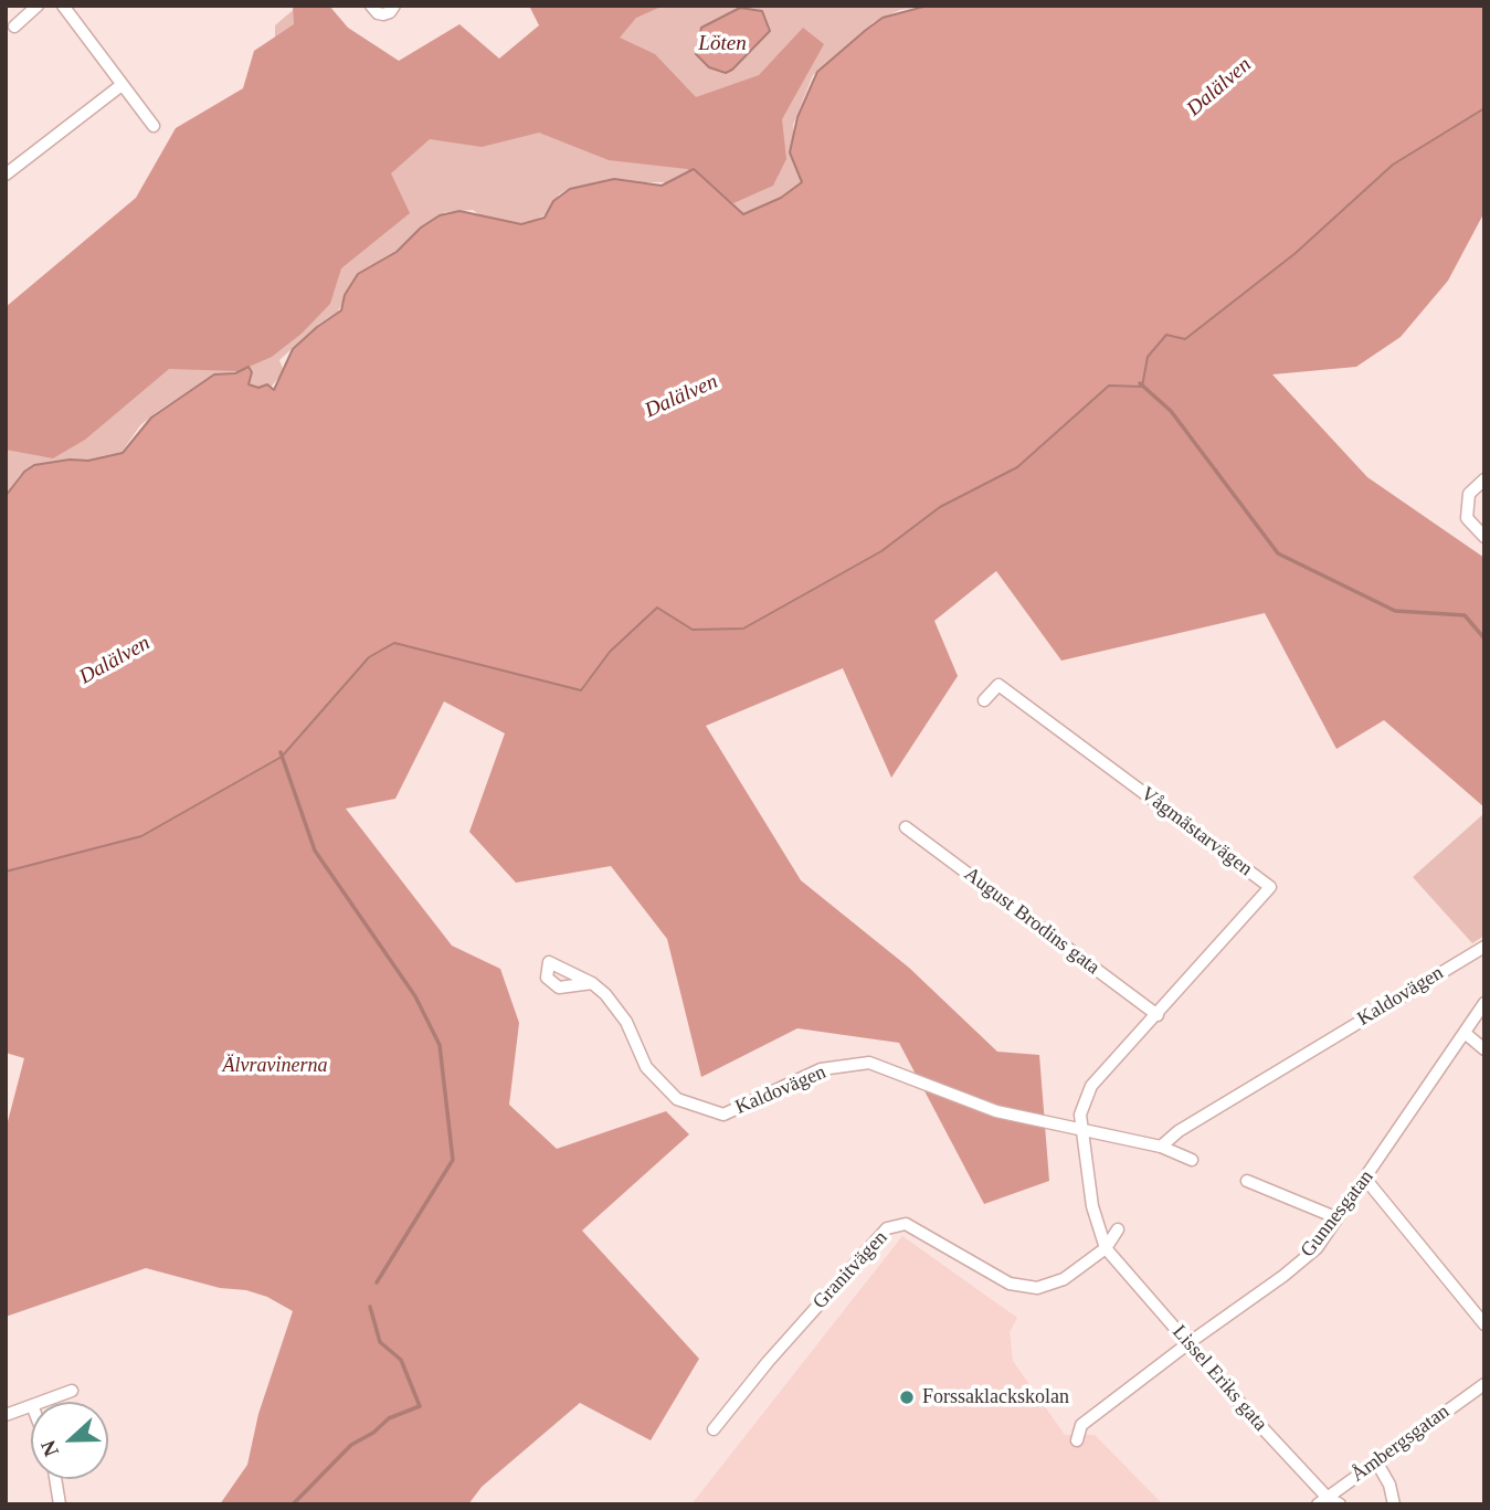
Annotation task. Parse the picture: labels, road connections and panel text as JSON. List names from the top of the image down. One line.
{"streets":{"street":["Vågmästarvägen","August Brodins gata","Kaldovägen","Gunnesgatan","Granitvägen","Lissel Eriks gata","Åmbergsgatan"]},"crossings":[["Vågmästarvägen","August Brodins gata"],["Vågmästarvägen","Kaldovägen"],["Gunnesgatan","Lissel Eriks gata"],["Granitvägen","Lissel Eriks gata"],["Lissel Eriks gata","Åmbergsgatan"]],"water":["Löten","Dalälven"],"parks":["Älvravinerna"],"places":["Forssaklackskolan"],"north":"left"}
